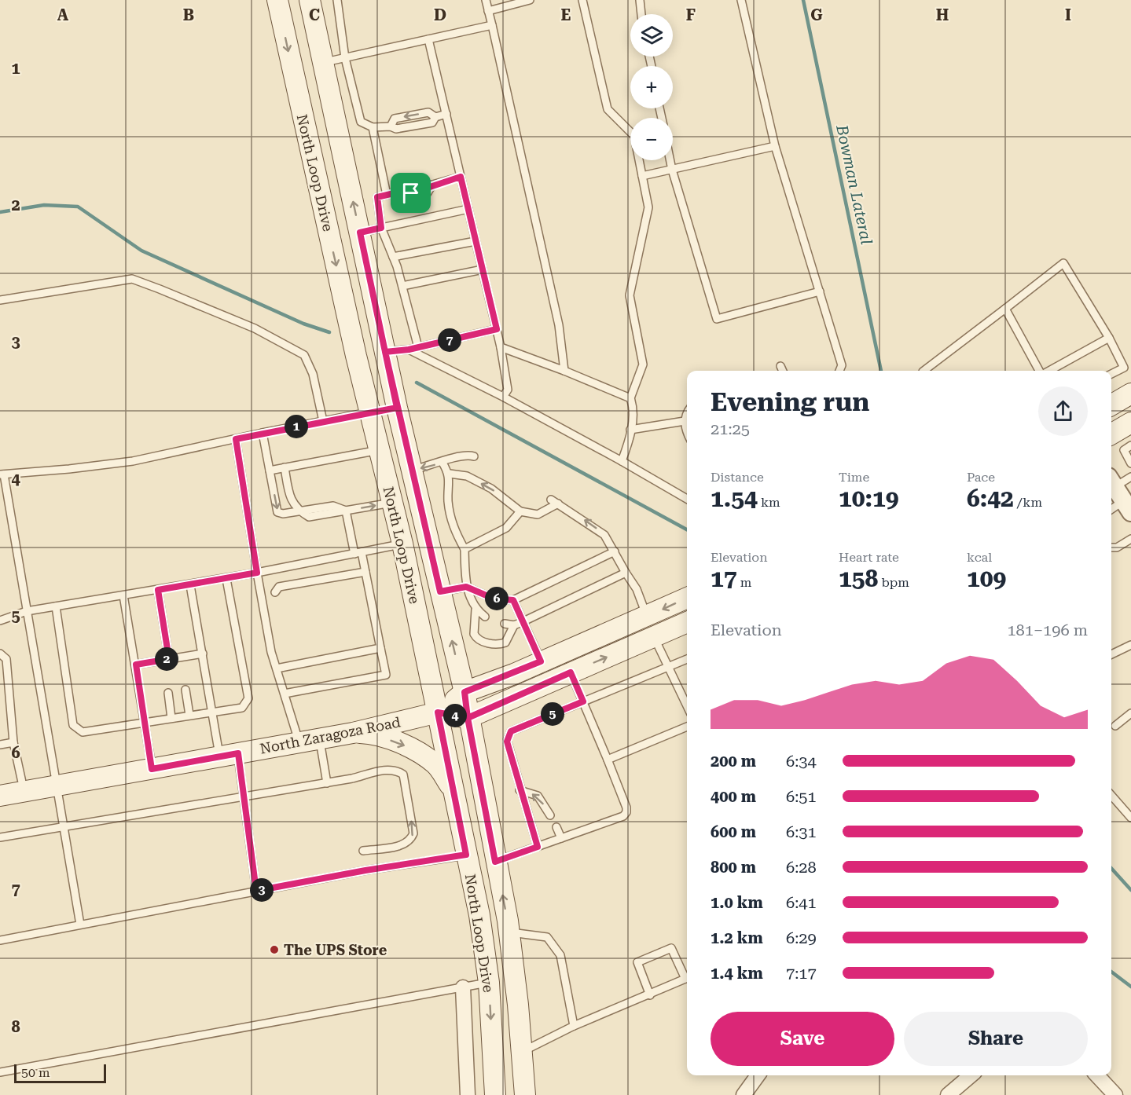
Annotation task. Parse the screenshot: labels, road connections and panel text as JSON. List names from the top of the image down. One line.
{"streets":{"main road":["North Loop Drive","North Zaragoza Road"]},"crossings":[["North Loop Drive","North Zaragoza Road"]],"water":["Bowman Lateral"],"places":["The UPS Store"],"scale_bar":"50 m","page":{"map_buttons":["+","−"],"pins":["7","1","6","2","5","4","3"],"heading":["Evening run","21:25"],"stats":[["Distance","1.54 km"],["Time","10:19"],["Pace","6:42 /km"],["Elevation","17 m"],["Heart rate","158 bpm"],["kcal","109"]],"chart":["Elevation","181–196 m"],"list":[{"name":"200 m","note":"6:34"},{"name":"400 m","note":"6:51"},{"name":"600 m","note":"6:31"},{"name":"800 m","note":"6:28"},{"name":"1.0 km","note":"6:41"},{"name":"1.2 km","note":"6:29"},{"name":"1.4 km","note":"7:17"}],"buttons":["Save","Share"],"scale":"50 m"},"grid":{"columns":["A","B","C","D","E","F","G","H","I"],"rows":["1","2","3","4","5","6","7","8"]}}
